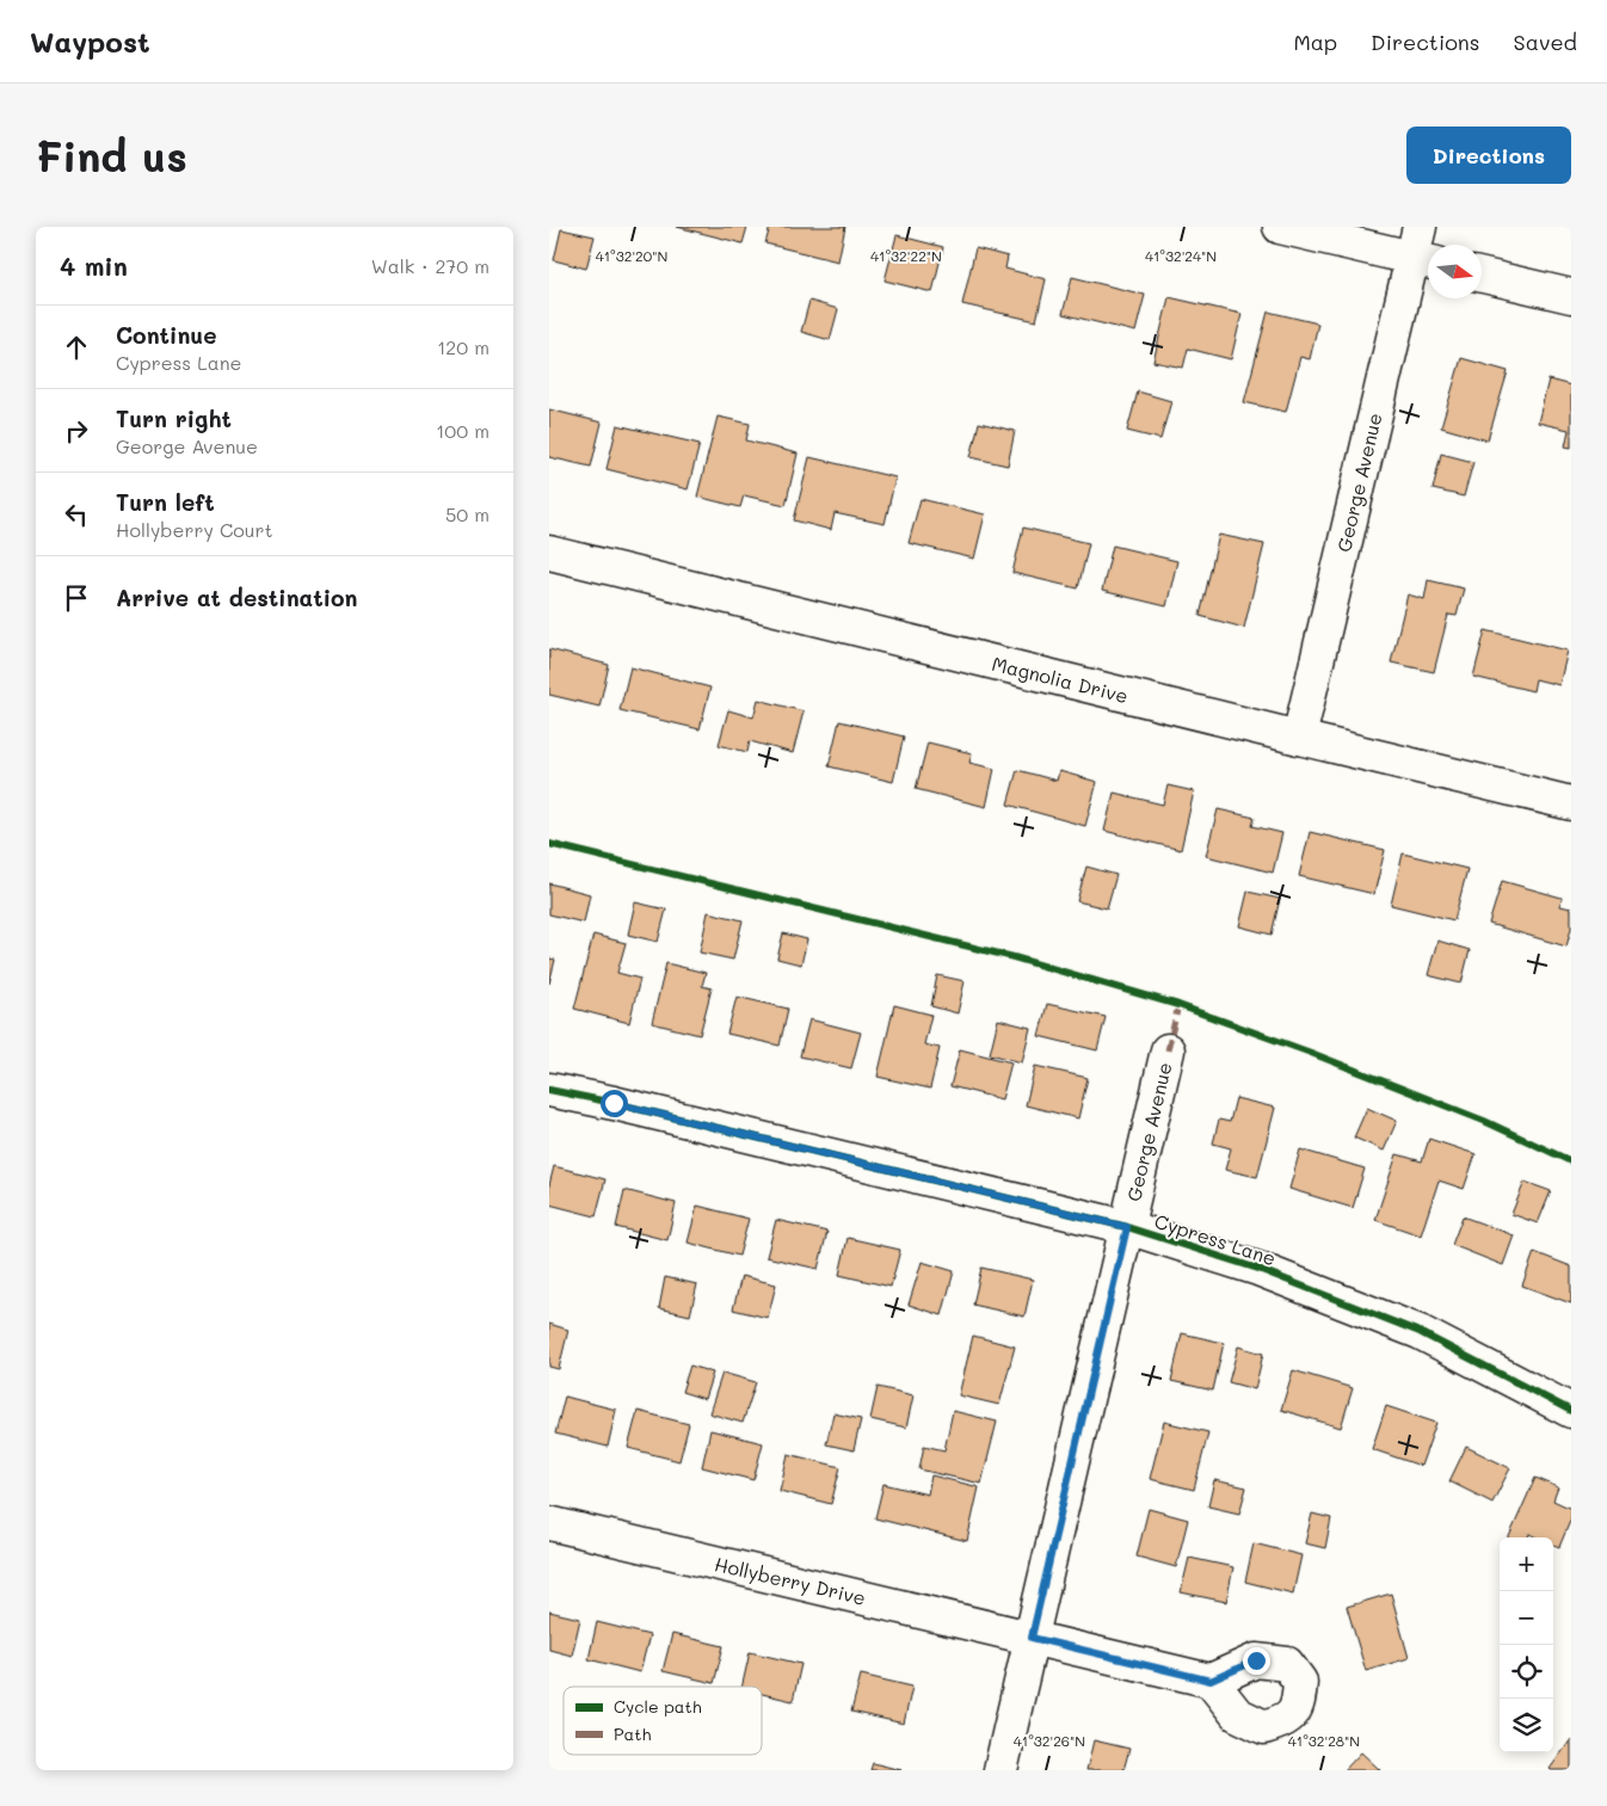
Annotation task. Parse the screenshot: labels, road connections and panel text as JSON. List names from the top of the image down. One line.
{"streets":{"street":["George Avenue","Magnolia Drive","Cypress Lane","Hollyberry Drive"]},"crossings":[["George Avenue","Magnolia Drive"],["George Avenue","Cypress Lane"],["George Avenue","Hollyberry Drive"]],"legend":["Cycle path","Path"],"north":"right","page":{"header":"Waypost","nav":["Map","Directions","Saved"],"buttons":"Directions","title":"Find us","heading":["4 min","Walk · 270 m"],"list":[["Continue","Cypress Lane","120 m"],["Turn right","George Avenue","100 m"],["Turn left","Hollyberry Court","50 m"],"Arrive at destination"],"map_buttons":["+","−"]},"coordinates":["41°32'20\"N","41°32'22\"N","41°32'24\"N","41°32'26\"N","41°32'28\"N"]}
